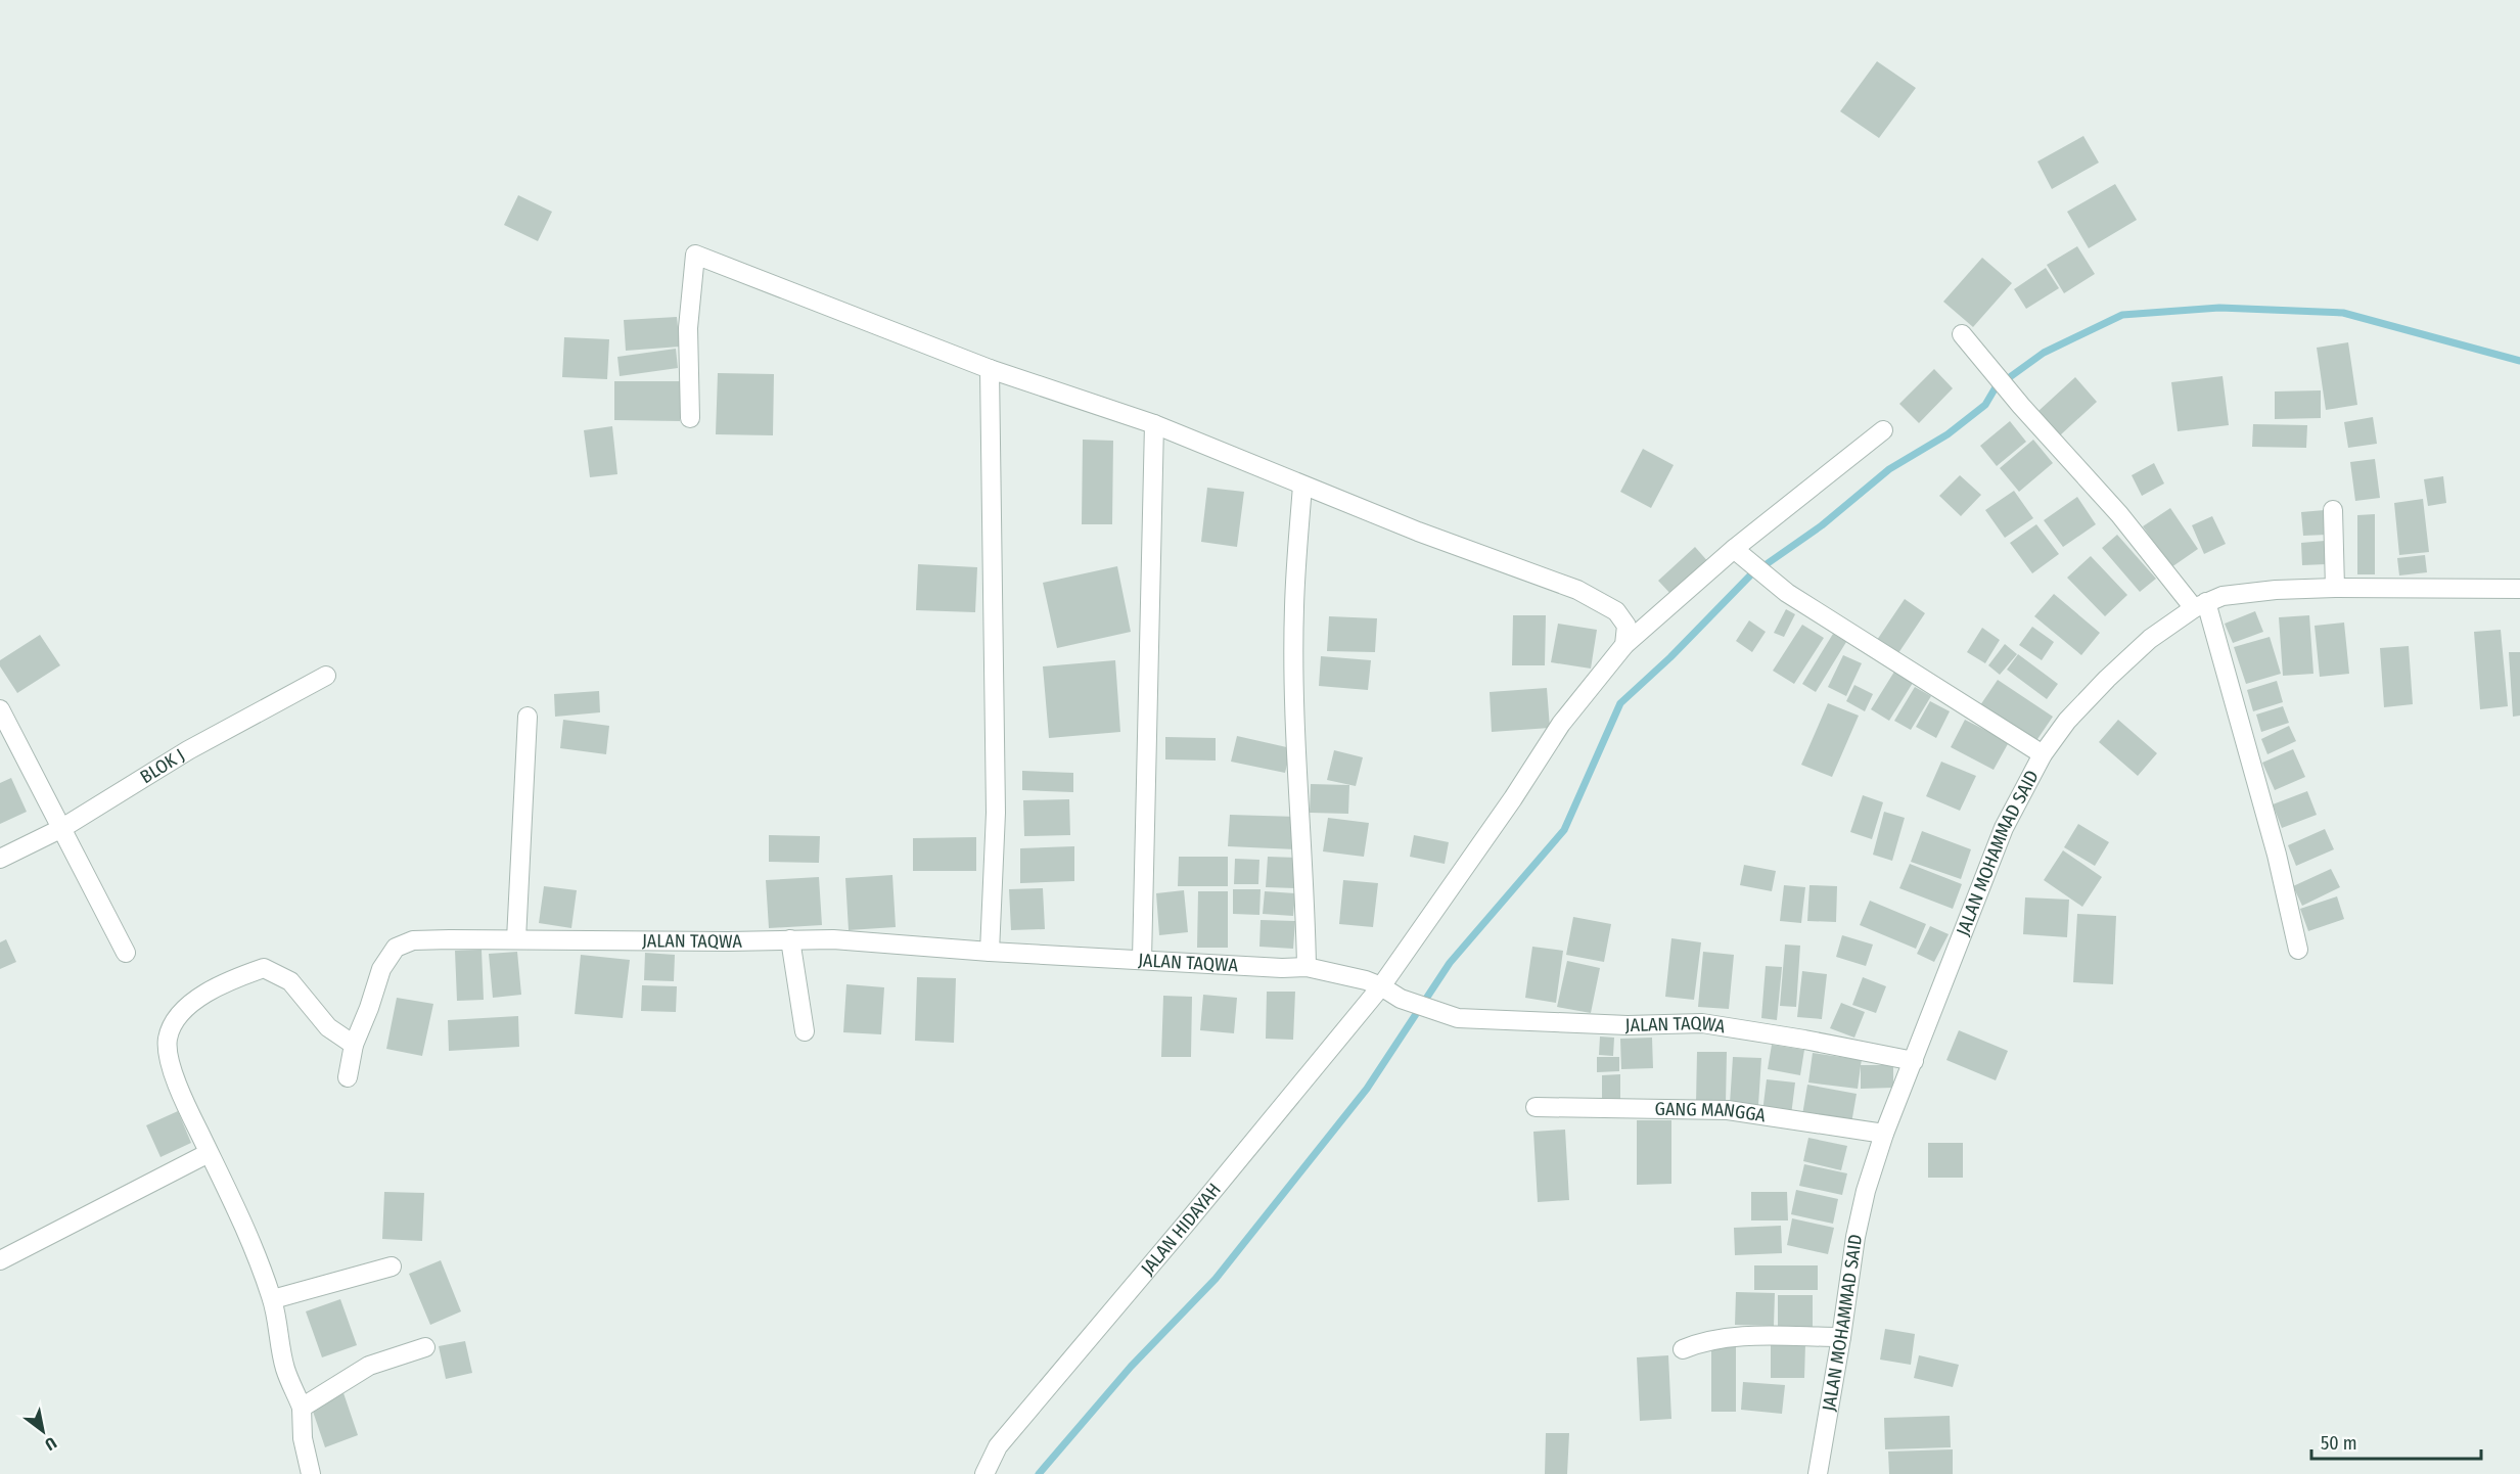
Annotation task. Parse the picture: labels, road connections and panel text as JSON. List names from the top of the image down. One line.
{"streets":{"street":["BLOK J","JALAN MOHAMMAD SAID","JALAN TAQWA","GANG MANGGA","JALAN HIDAYAH"]},"crossings":[["JALAN MOHAMMAD SAID","JALAN TAQWA"],["JALAN MOHAMMAD SAID","GANG MANGGA"],["JALAN TAQWA","JALAN HIDAYAH"]],"scale_bar":"50 m","north":"bottom right"}
